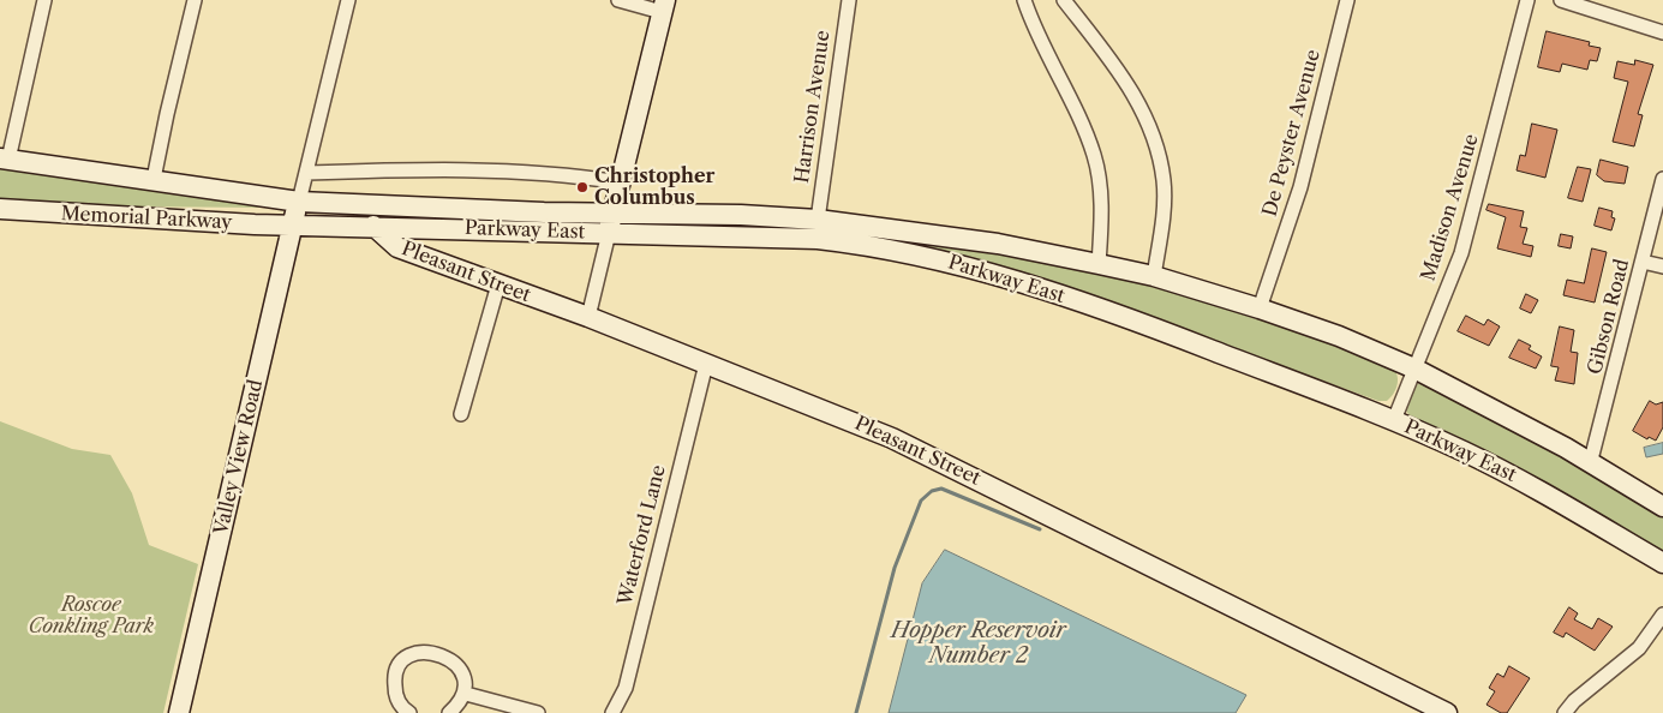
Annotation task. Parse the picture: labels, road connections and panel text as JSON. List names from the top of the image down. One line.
{"streets":{"street":["Harrison Avenue","De Peyster Avenue","Madison Avenue","Memorial Parkway","Parkway East","Pleasant Street","Gibson Road","Valley View Road","Waterford Lane"]},"crossings":[["Harrison Avenue","Parkway East"],["De Peyster Avenue","Parkway East"],["Madison Avenue","Parkway East"],["Memorial Parkway","Parkway East"],["Memorial Parkway","Valley View Road"],["Parkway East","Pleasant Street"],["Parkway East","Gibson Road"],["Parkway East","Valley View Road"],["Pleasant Street","Waterford Lane"]],"water":["Hopper Reservoir Number 2"],"parks":["Roscoe Conkling Park"],"places":["Christopher Columbus"]}
